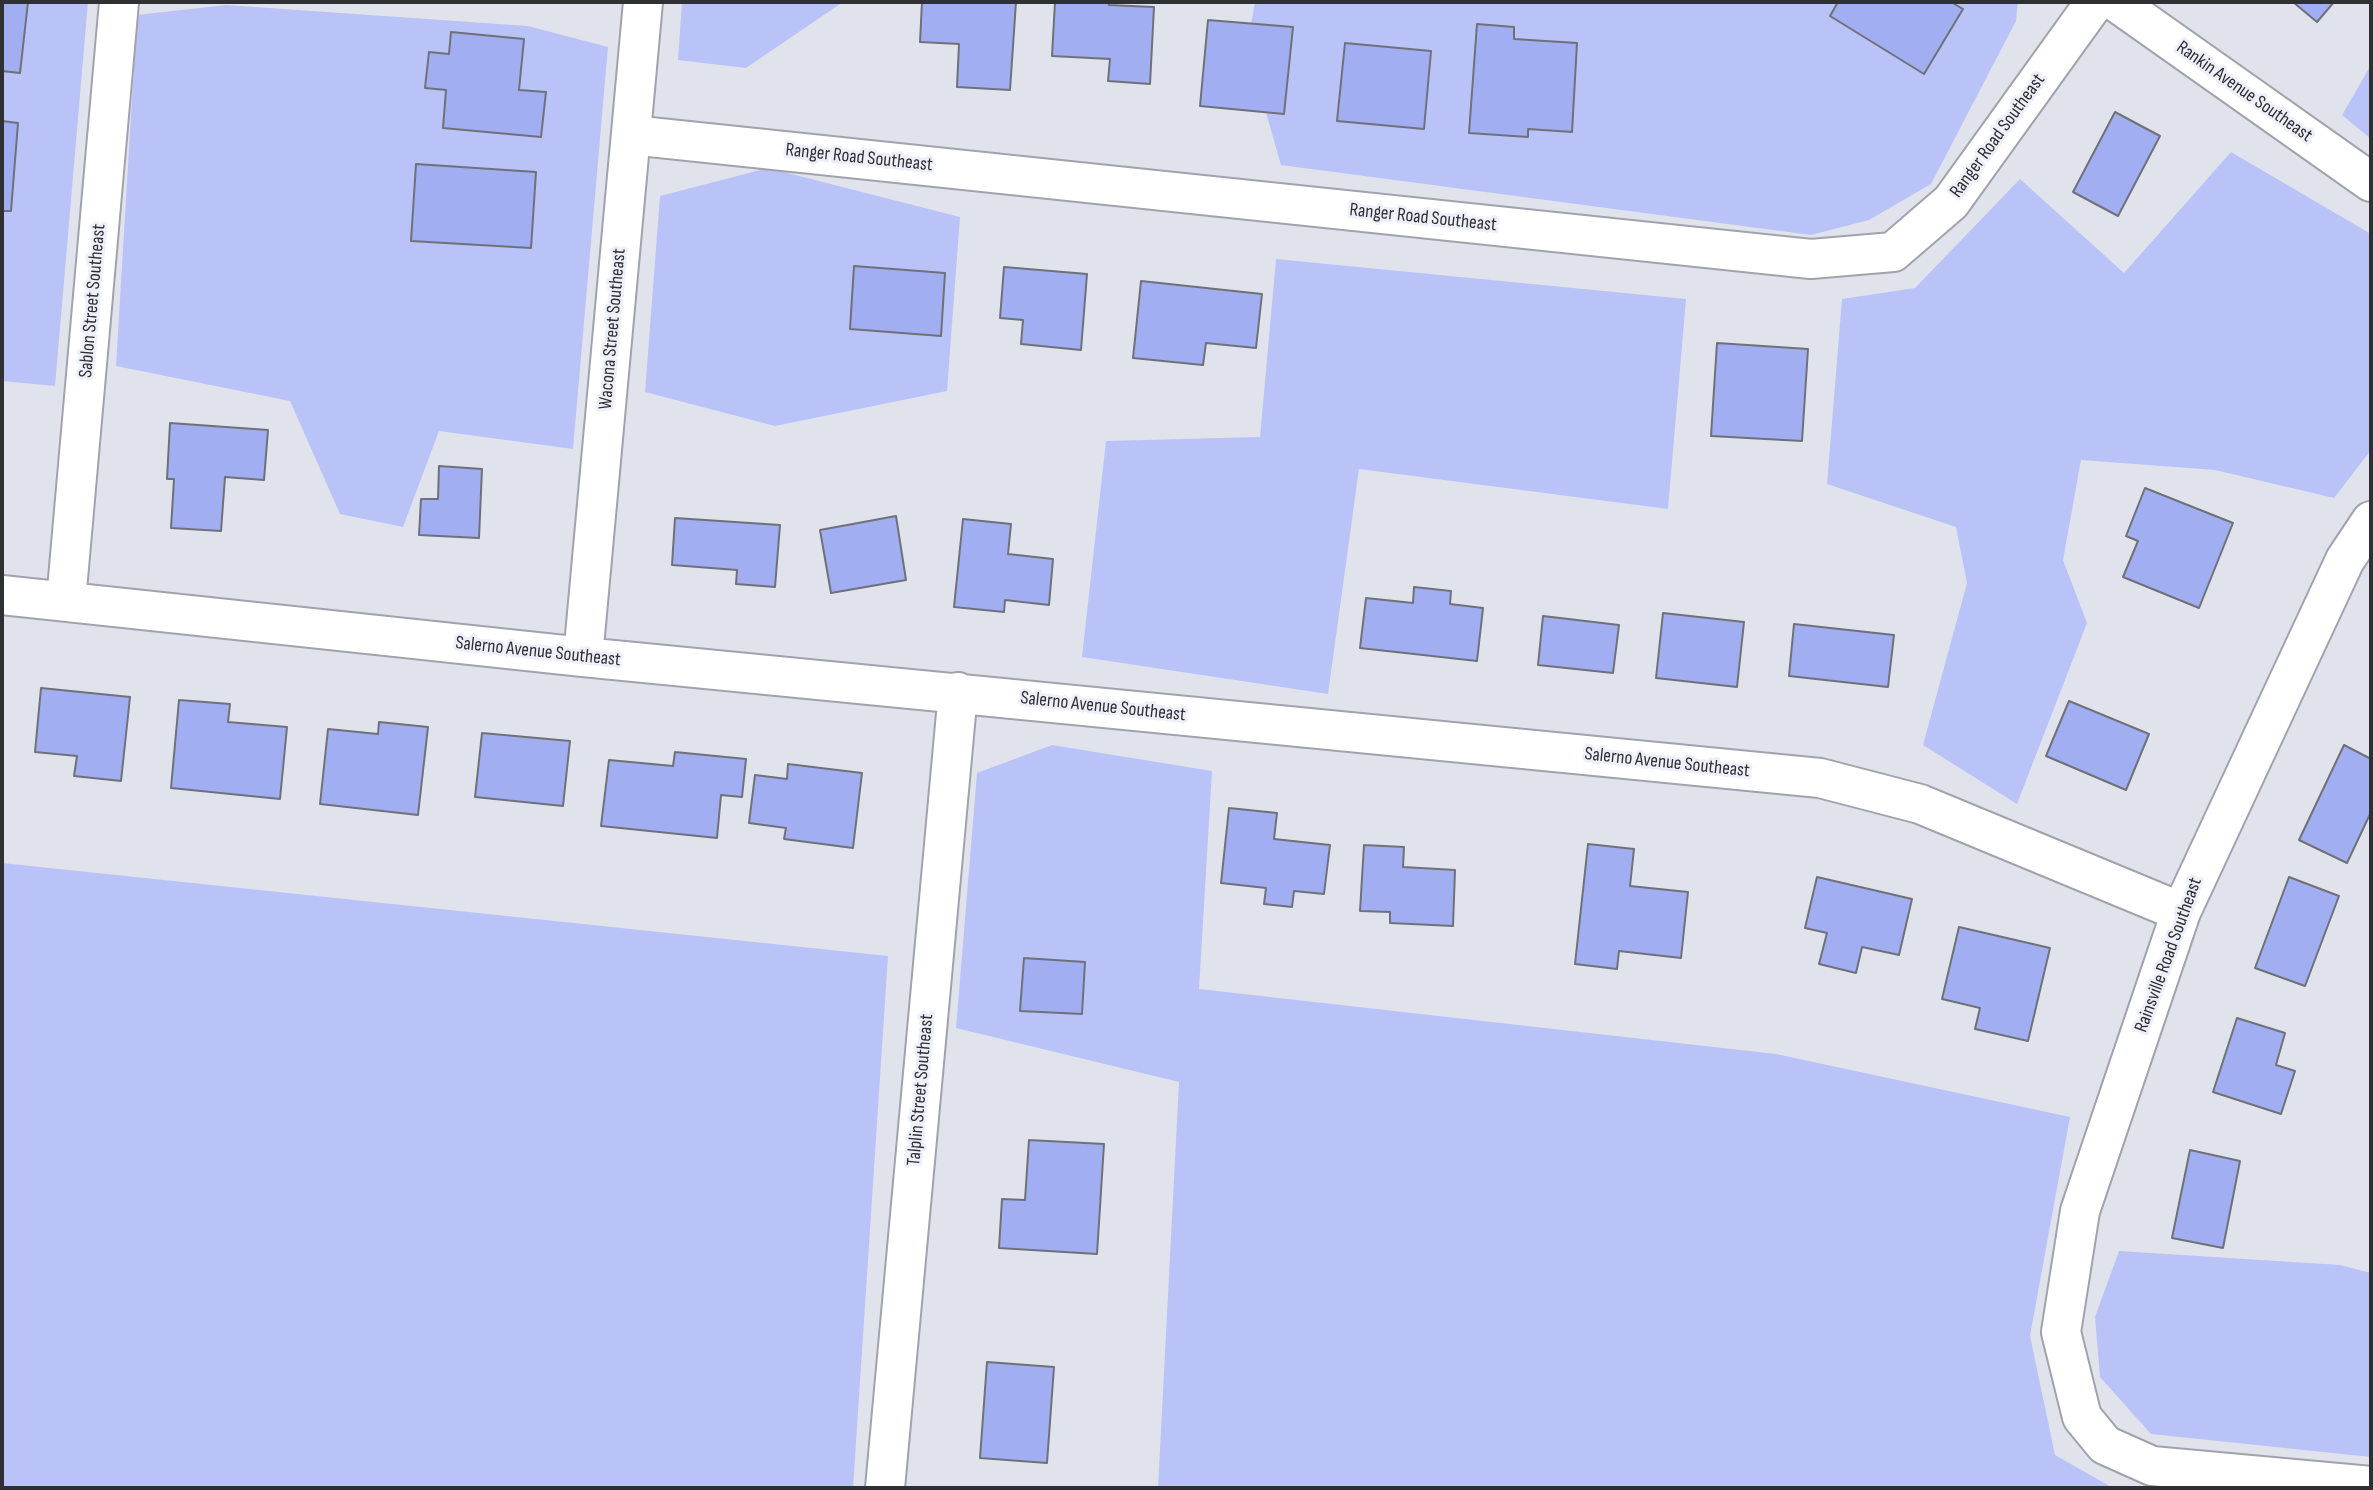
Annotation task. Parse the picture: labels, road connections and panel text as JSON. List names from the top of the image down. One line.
{"streets":{"street":["Rankin Avenue Southeast","Ranger Road Southeast","Sablon Street Southeast","Wacona Street Southeast","Salerno Avenue Southeast","Rainsville Road Southeast","Talplin Street Southeast"]},"crossings":[["Ranger Road Southeast","Wacona Street Southeast"],["Sablon Street Southeast","Salerno Avenue Southeast"],["Wacona Street Southeast","Salerno Avenue Southeast"],["Salerno Avenue Southeast","Rainsville Road Southeast"],["Salerno Avenue Southeast","Talplin Street Southeast"]]}
